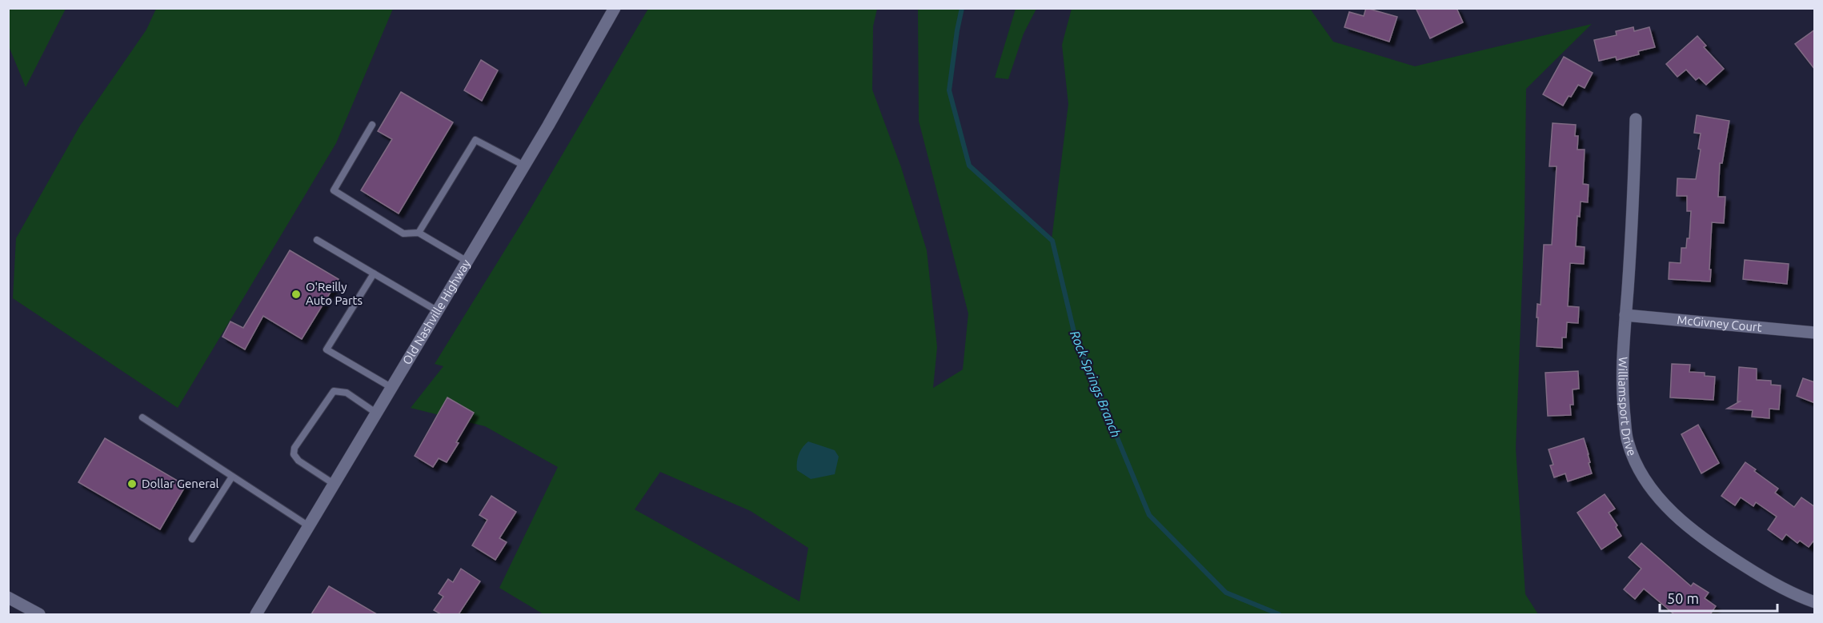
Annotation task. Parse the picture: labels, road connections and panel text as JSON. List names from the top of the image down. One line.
{"streets":{"street":["Old Nashville Highway","McGivney Court","Williamsport Drive"]},"crossings":[["McGivney Court","Williamsport Drive"]],"water":["Rock Springs Branch"],"places":["O'Reilly Auto Parts","Dollar General"],"scale_bar":"50 m"}
